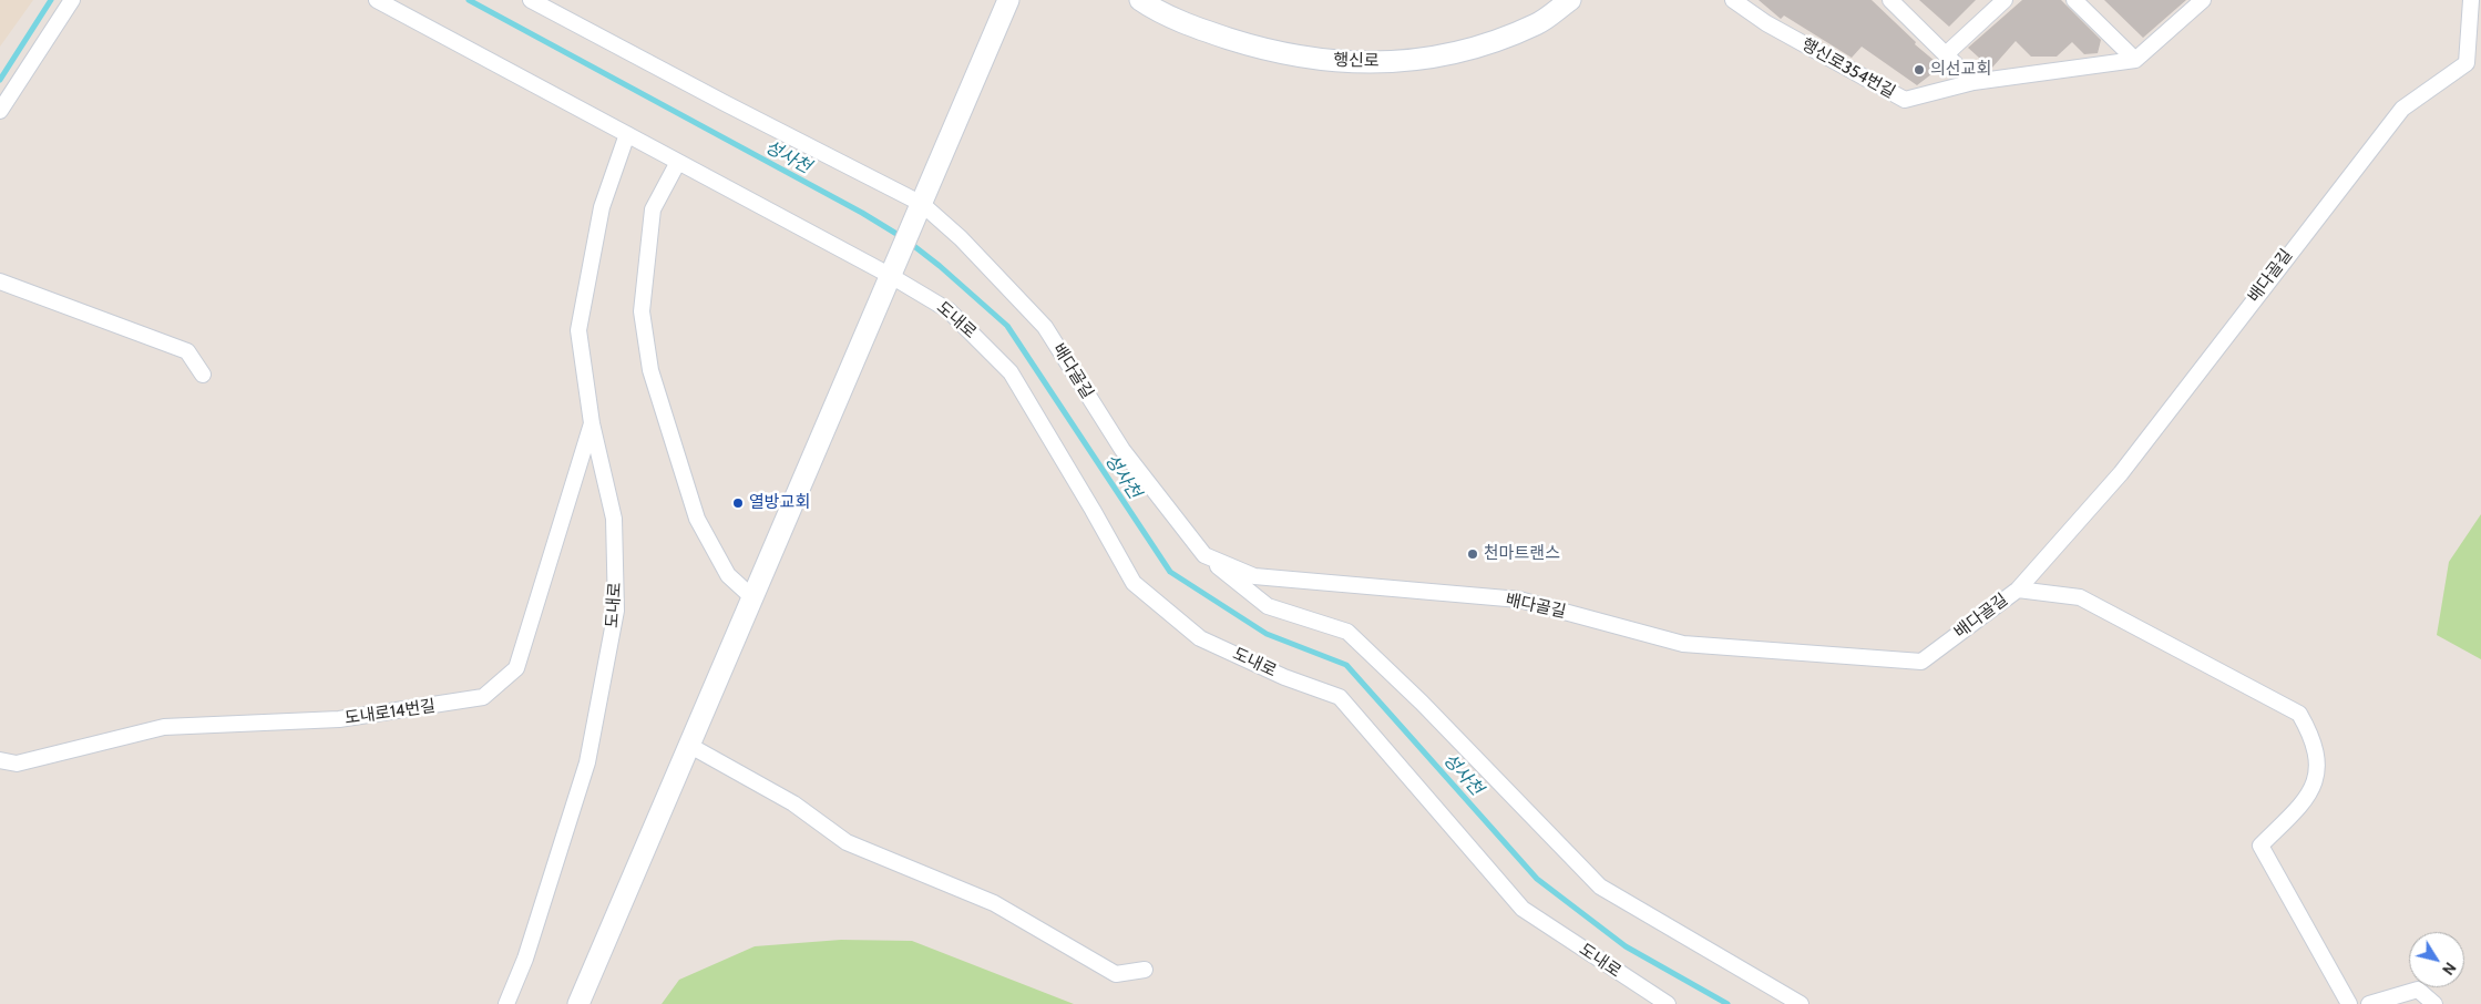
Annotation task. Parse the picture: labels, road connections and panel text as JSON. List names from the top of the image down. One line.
{"streets":{"street":["행신로","행신로354번길","배다골길","도내로","도내로14번길"]},"crossings":[["도내로","도내로14번길"]],"water":["성사천"],"places":["의선교회","열방교회","천마트랜스"],"north":"bottom right"}
